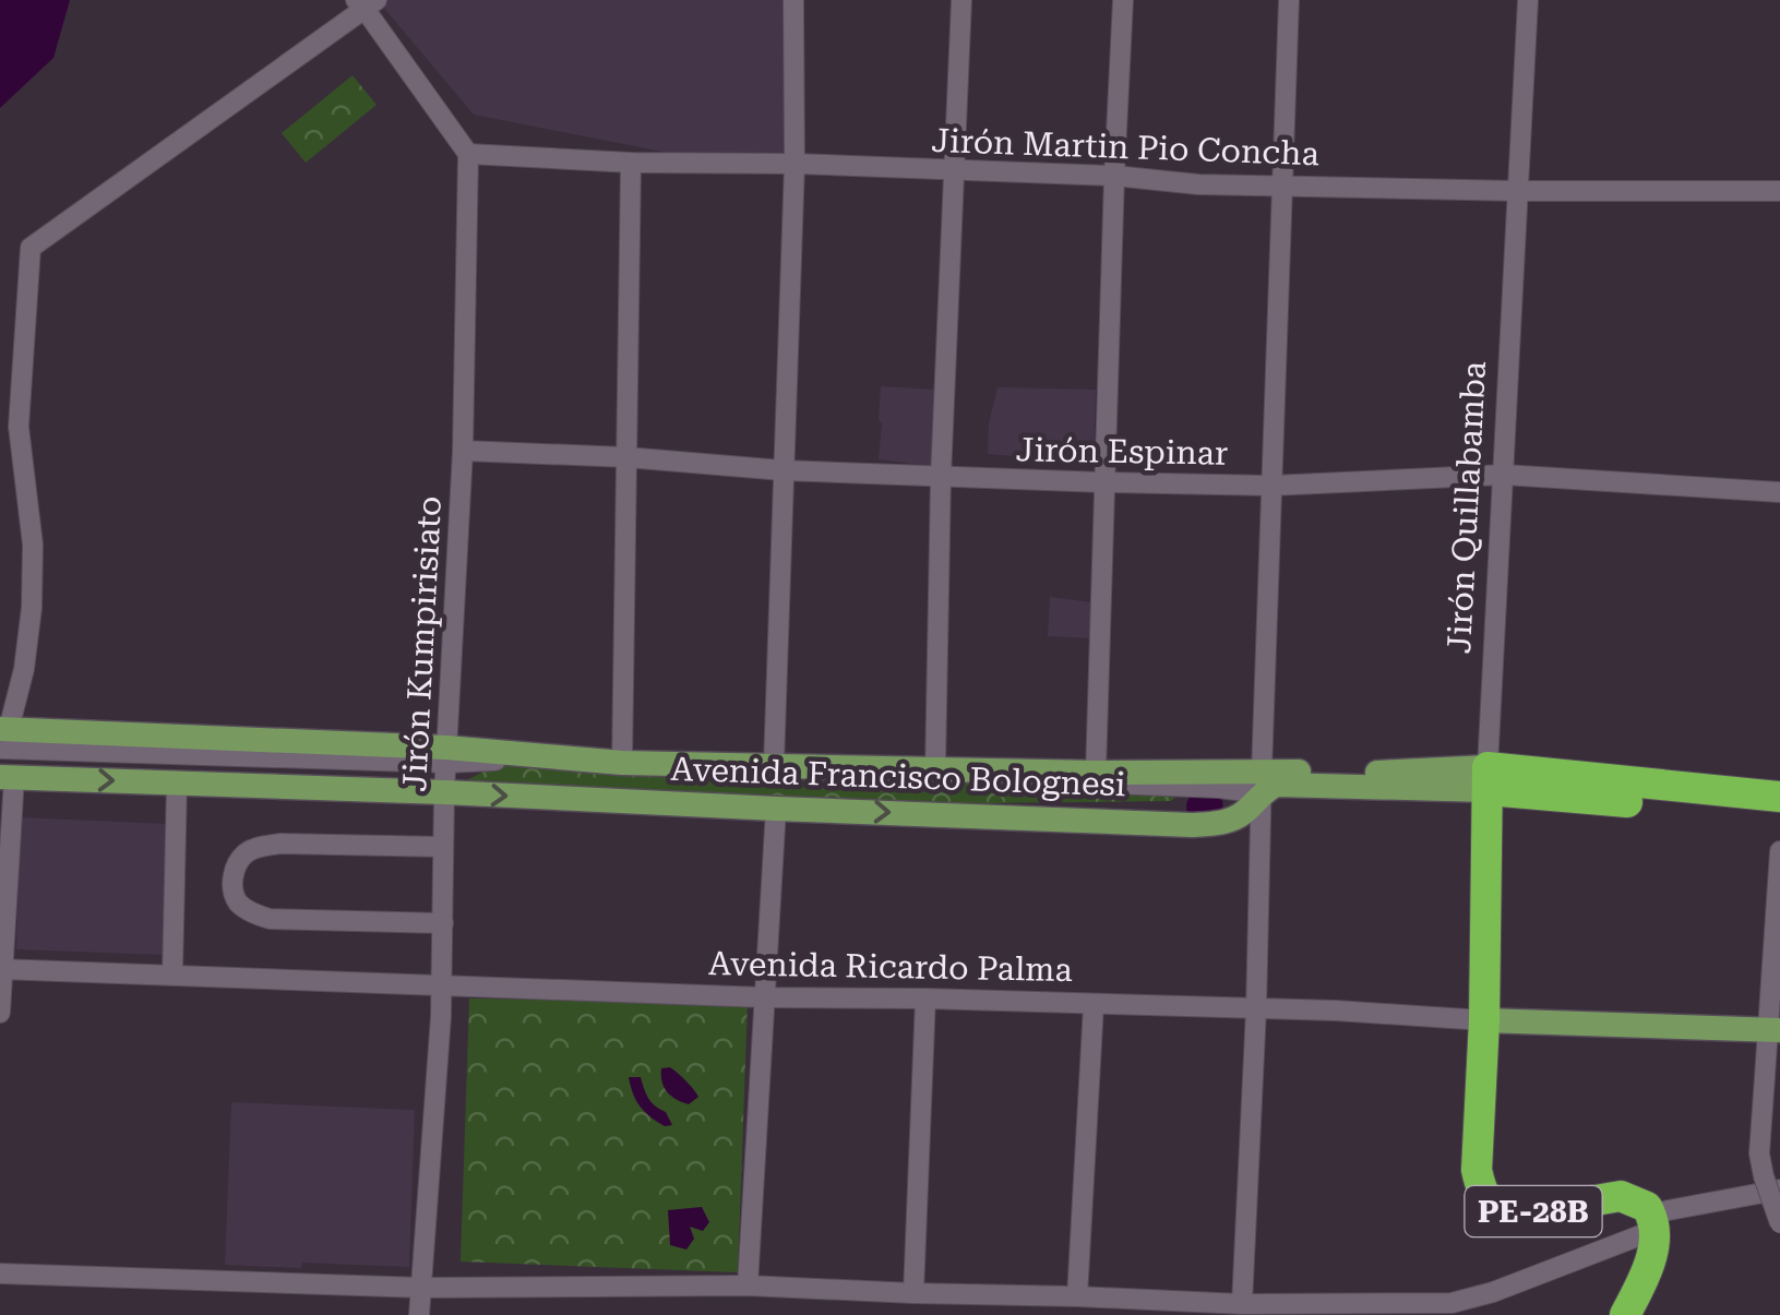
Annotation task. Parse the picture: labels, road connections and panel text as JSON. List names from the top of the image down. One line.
{"streets":{"highway":["Jirón Quillabamba","Avenida Francisco Bolognesi","PE-28B"],"main road":["Avenida Ricardo Palma"],"street":["Jirón Martin Pio Concha","Jirón Espinar","Jirón Kumpirisiato"]},"crossings":[["Jirón Martin Pio Concha","Jirón Quillabamba"],["Jirón Martin Pio Concha","Jirón Kumpirisiato"],["Jirón Espinar","Jirón Quillabamba"],["Jirón Espinar","Jirón Kumpirisiato"],["Jirón Quillabamba","Avenida Francisco Bolognesi"],["Jirón Quillabamba","Avenida Ricardo Palma"],["Jirón Quillabamba","PE-28B"],["Jirón Kumpirisiato","Avenida Francisco Bolognesi"],["Jirón Kumpirisiato","Avenida Ricardo Palma"],["Avenida Ricardo Palma","PE-28B"]]}
